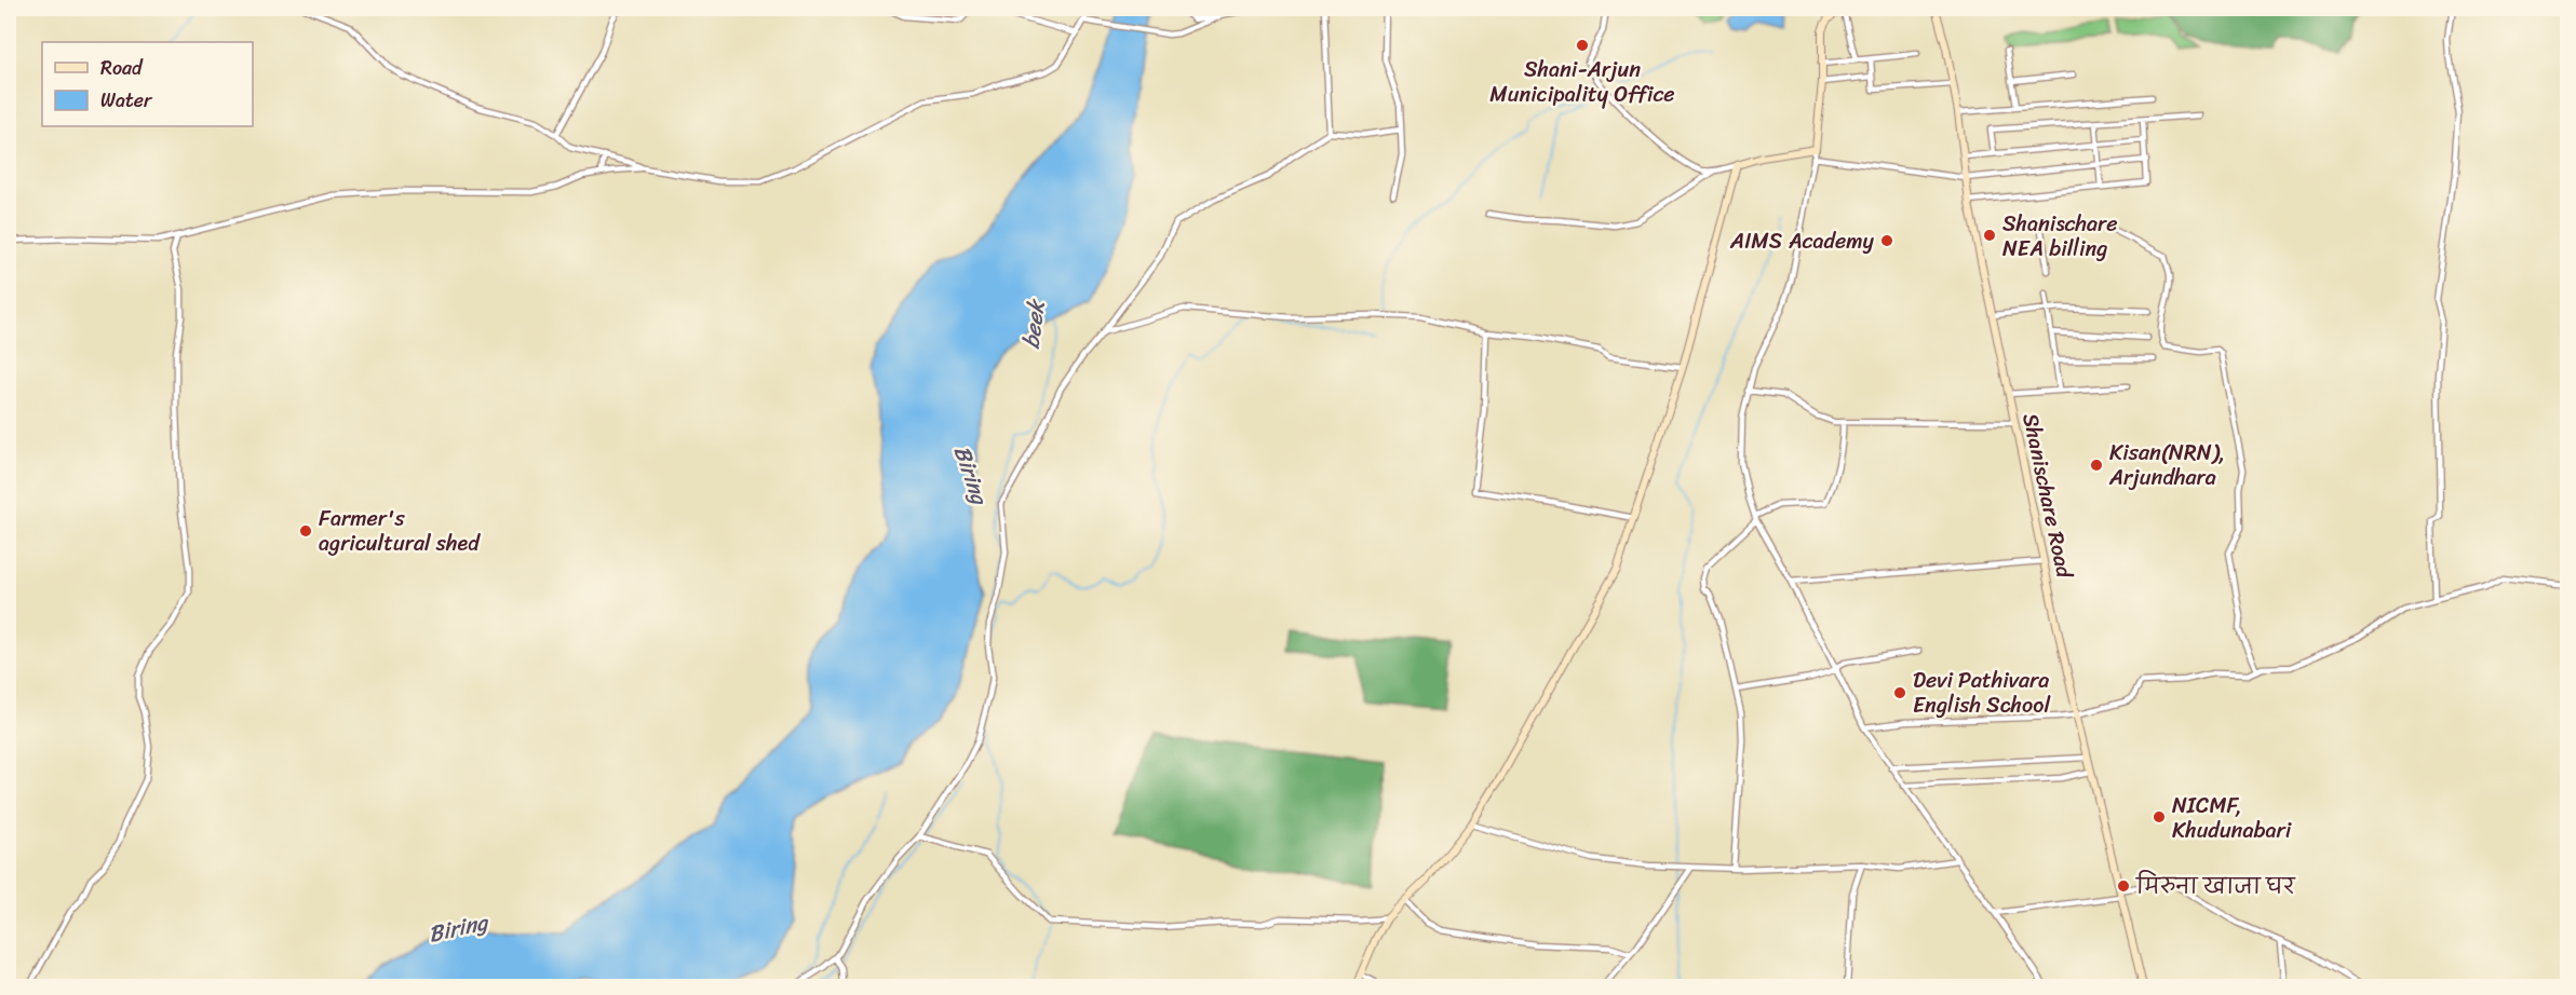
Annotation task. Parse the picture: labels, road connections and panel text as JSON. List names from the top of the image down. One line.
{"streets":{"street":["Shanischare Road"]},"water":["beek","Biring"],"places":["Shani-Arjun Municipality Office","Shanischare NEA billing","AIMS Academy","Kisan(NRN), Arjundhara","Farmer's agricultural shed","Devi Pathivara English School","NICMF, Khudunabari","मिरुना खाजा घर"],"legend":["Road","Water"]}
